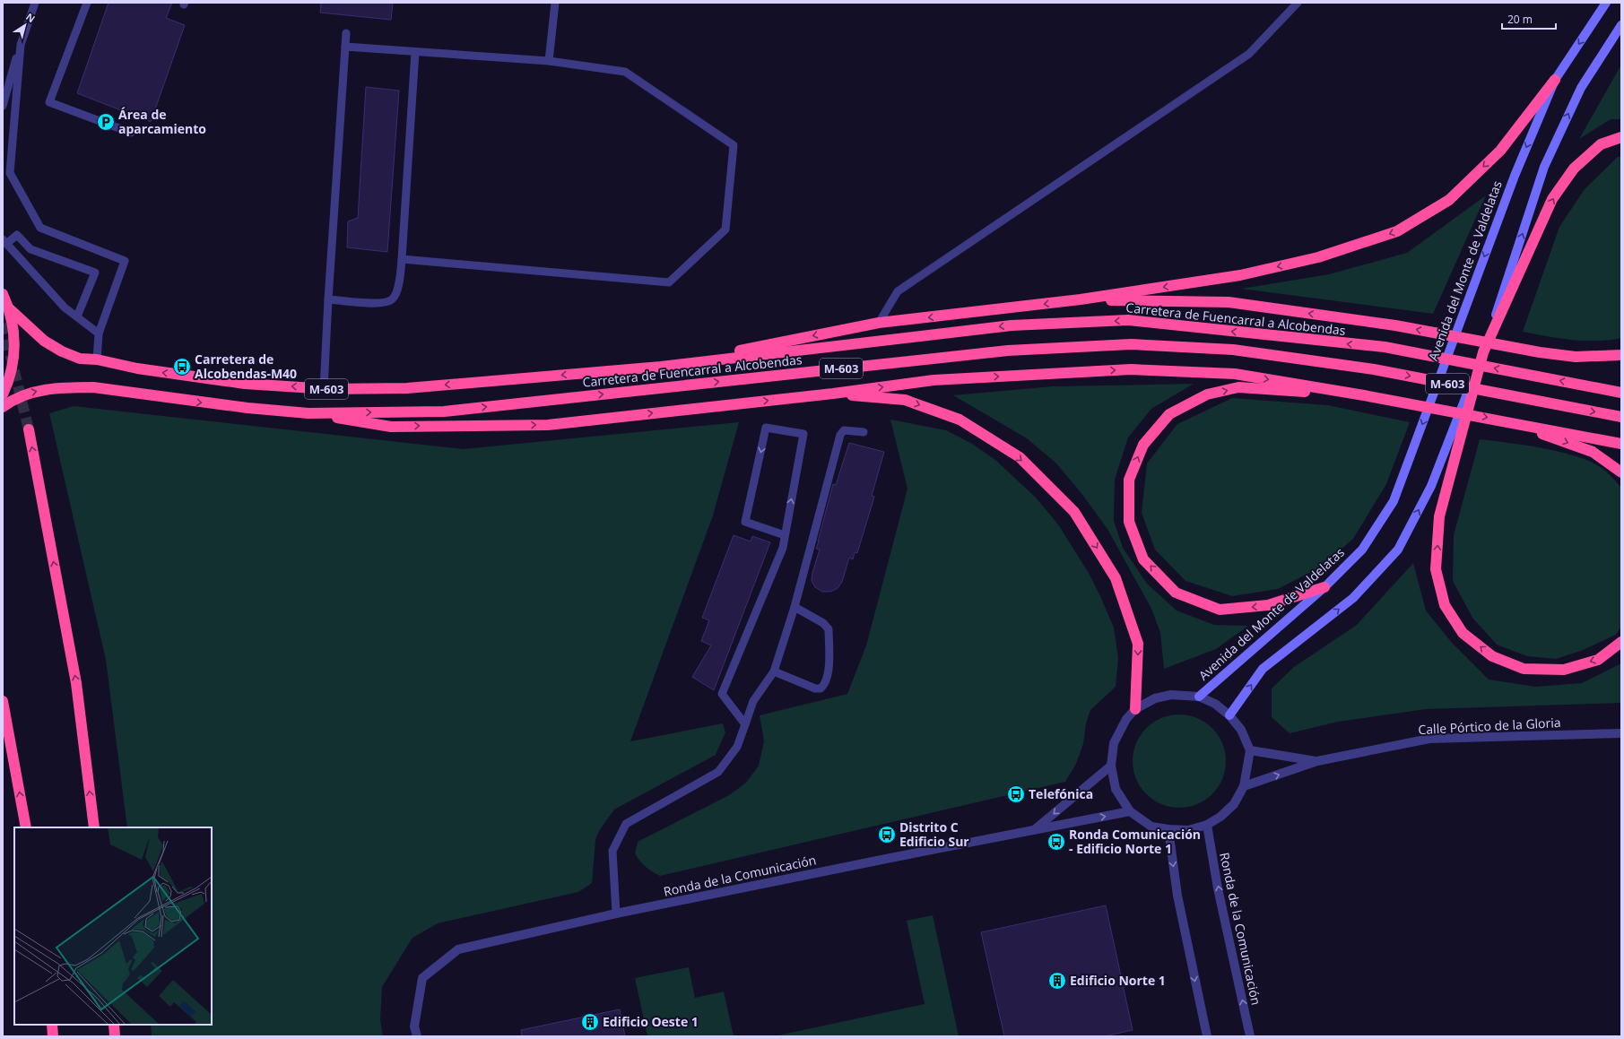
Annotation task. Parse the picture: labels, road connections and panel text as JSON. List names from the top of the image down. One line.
{"streets":{"highway":["Carretera de Fuencarral a Alcobendas","M-603"],"street":["Avenida del Monte de Valdelatas","Calle Pórtico de la Gloria","Ronda de la Comunicación"]},"crossings":[["Carretera de Fuencarral a Alcobendas","M-603"]],"places":{"parking":["Área de aparcamiento"],"bus stop":["Carretera de Alcobendas-M40","Telefónica","Distrito C Edificio Sur","Ronda Comunicación - Edificio Norte 1"],"building":["Edificio Norte 1","Edificio Oeste 1"]},"scale_bar":"20 m","north":"top right"}
